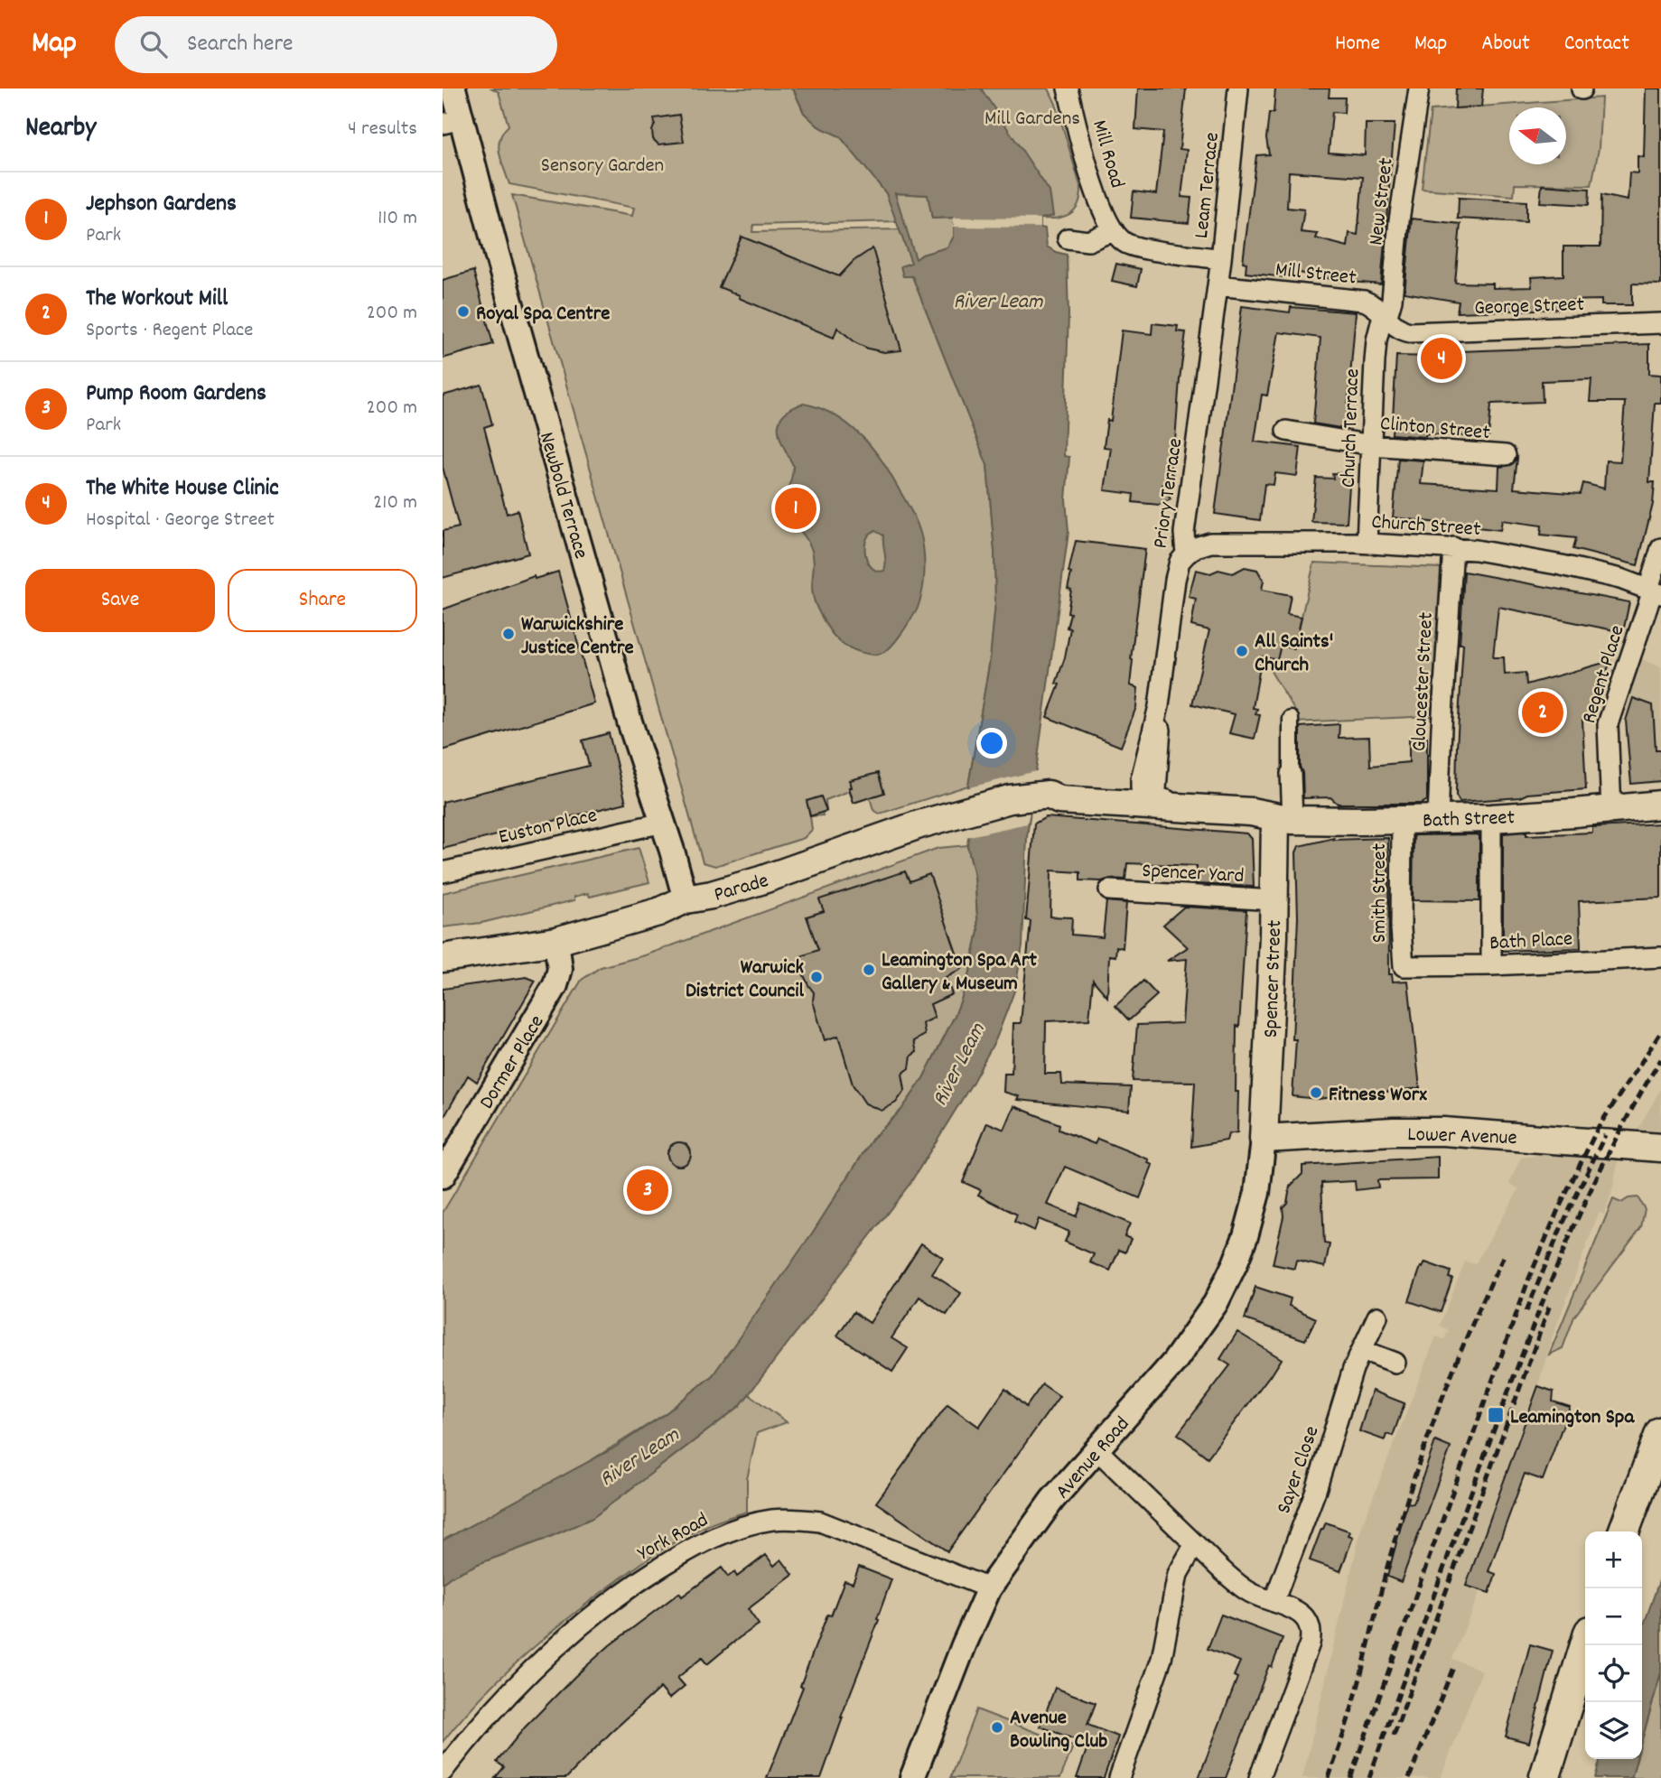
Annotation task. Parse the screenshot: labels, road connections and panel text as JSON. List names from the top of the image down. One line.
{"streets":{"main road":["Bath Street","Parade","Spencer Street","Lower Avenue"],"street":["Mill Road","Leam Terrace","New Street","Mill Street","George Street","Clinton Street","Church Terrace","Priory Terrace","Newbold Terrace","Church Street","Regent Place","Gloucester Street","Euston Place","Spencer Yard","Smith Street","Bath Place","Dormer Place","Avenue Road","Sayer Close","York Road"]},"crossings":[["Leam Terrace","Mill Street"],["Leam Terrace","Priory Terrace"],["New Street","Mill Street"],["New Street","George Street"],["New Street","Church Terrace"],["Mill Street","George Street"],["Mill Street","Church Terrace"],["Mill Street","Priory Terrace"],["George Street","Church Terrace"],["Clinton Street","Church Terrace"],["Church Terrace","Church Street"],["Priory Terrace","Church Street"],["Priory Terrace","Bath Street"],["Priory Terrace","Parade"],["Newbold Terrace","Euston Place"],["Newbold Terrace","Parade"],["Church Street","Regent Place"],["Church Street","Gloucester Street"],["Regent Place","Bath Street"],["Gloucester Street","Bath Street"],["Bath Street","Parade"],["Bath Street","Smith Street"],["Bath Street","Spencer Street"],["Spencer Yard","Spencer Street"],["Parade","Dormer Place"],["Smith Street","Bath Place"],["Spencer Street","Lower Avenue"],["Spencer Street","Avenue Road"],["Lower Avenue","Avenue Road"],["Avenue Road","York Road"]],"water":["River Leam"],"parks":["Mill Gardens","Sensory Garden"],"places":{"other":["Royal Spa Centre","Warwickshire Justice Centre","All Saints' Church","Leamington Spa Art Gallery & Museum","Warwick District Council","Fitness Worx","Avenue Bowling Club"],"transit":["Leamington Spa"]},"north":"left","page":{"header":"Map","search":"Search here","nav":["Home","Map","About","Contact"],"heading":["Nearby","4 results"],"list":[{"mark":"1","name":"Jephson Gardens","note":"Park","value":"110 m"},{"mark":"2","name":"The Workout Mill","note":"Sports · Regent Place","value":"200 m"},{"mark":"3","name":"Pump Room Gardens","note":"Park","value":"200 m"},{"mark":"4","name":"The White House Clinic","note":"Hospital · George Street","value":"210 m"}],"pins":["4","1","2","3"],"buttons":["Save","Share"],"map_buttons":["+","−"]}}
